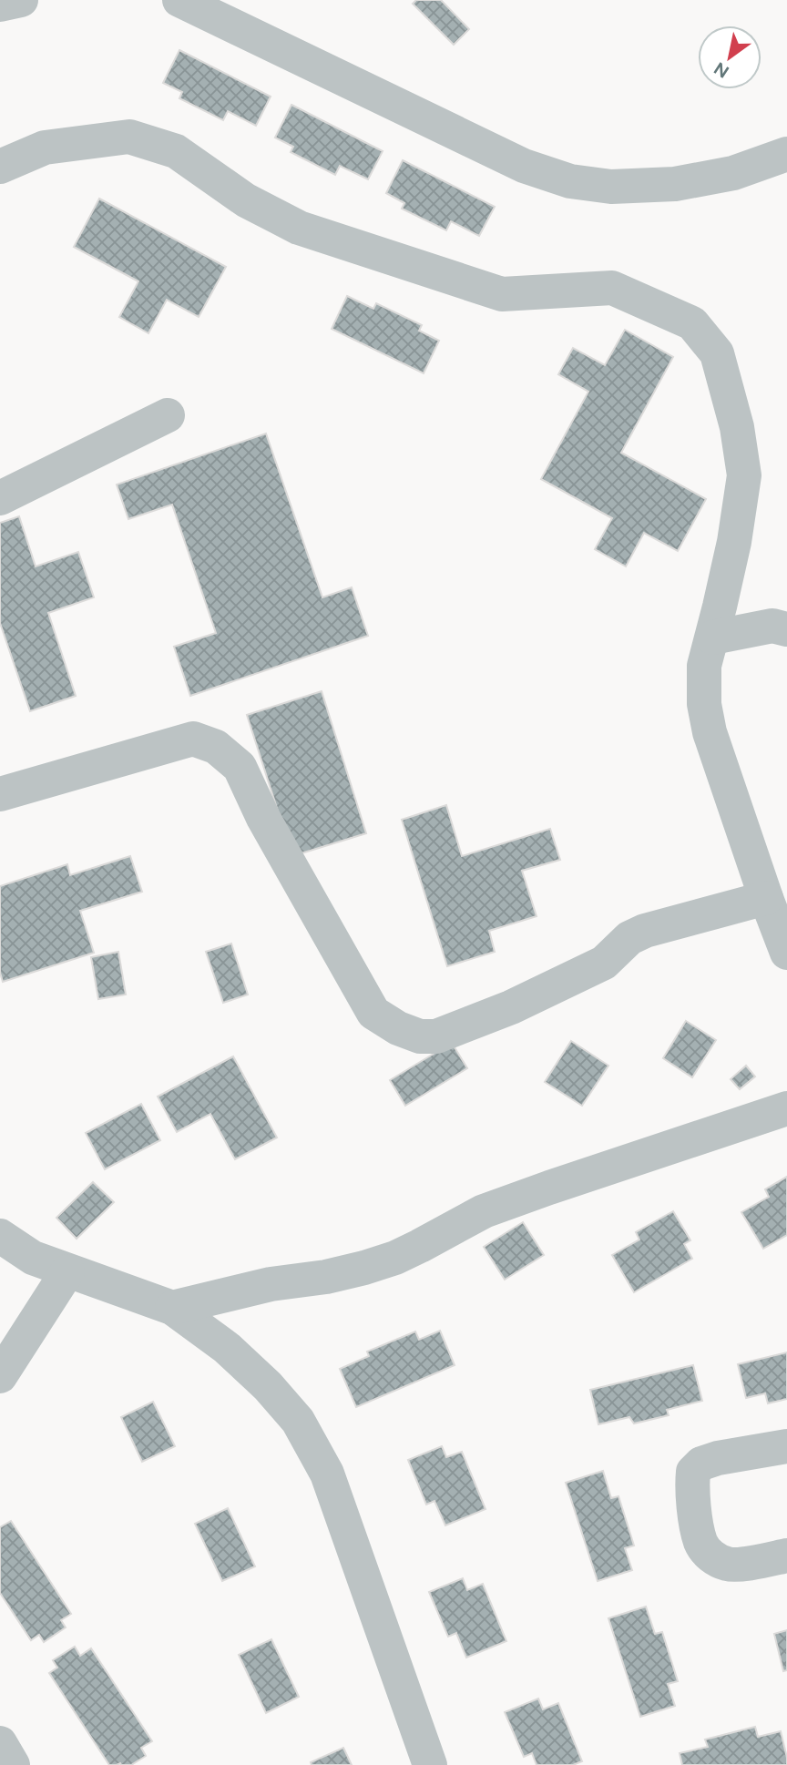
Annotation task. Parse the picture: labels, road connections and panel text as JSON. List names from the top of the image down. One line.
{"north":"bottom left"}
